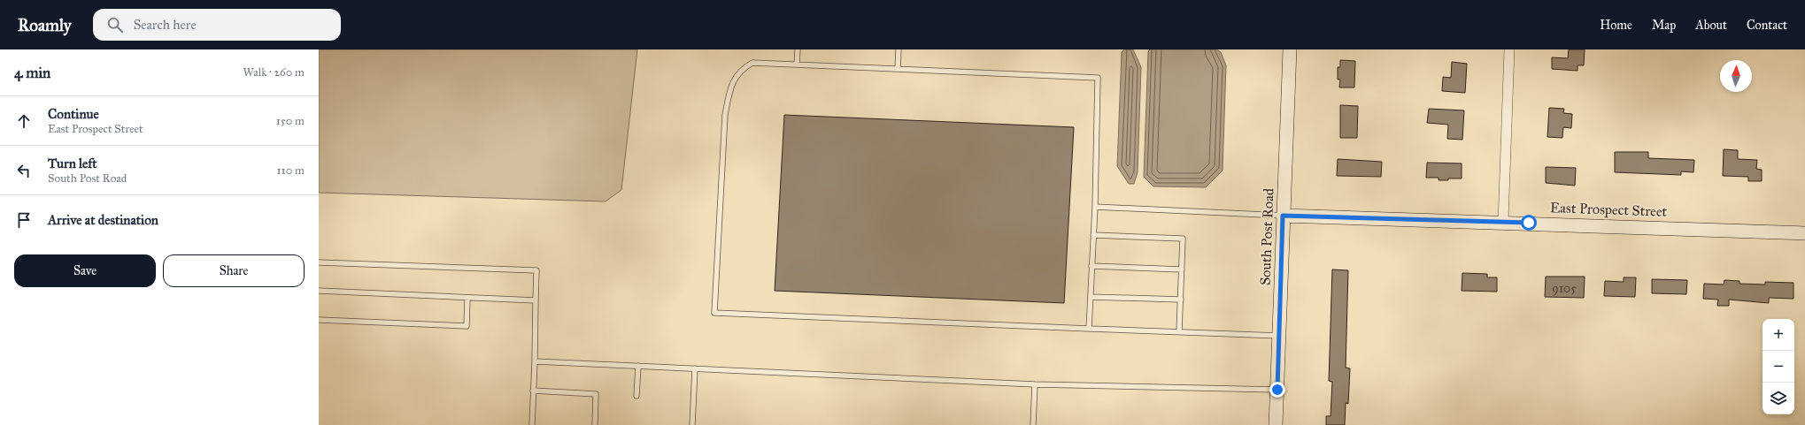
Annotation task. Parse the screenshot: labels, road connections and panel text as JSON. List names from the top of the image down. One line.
{"streets":{"street":["East Prospect Street","South Post Road"]},"crossings":[["East Prospect Street","South Post Road"]],"house_numbers":["9105"],"north":"top","page":{"header":"Roamly","search":"Search here","nav":["Home","Map","About","Contact"],"heading":["4 min","Walk · 260 m"],"list":[["Continue","East Prospect Street","150 m"],["Turn left","South Post Road","110 m"],"Arrive at destination"],"buttons":["Save","Share"],"map_buttons":["+","−"]}}
